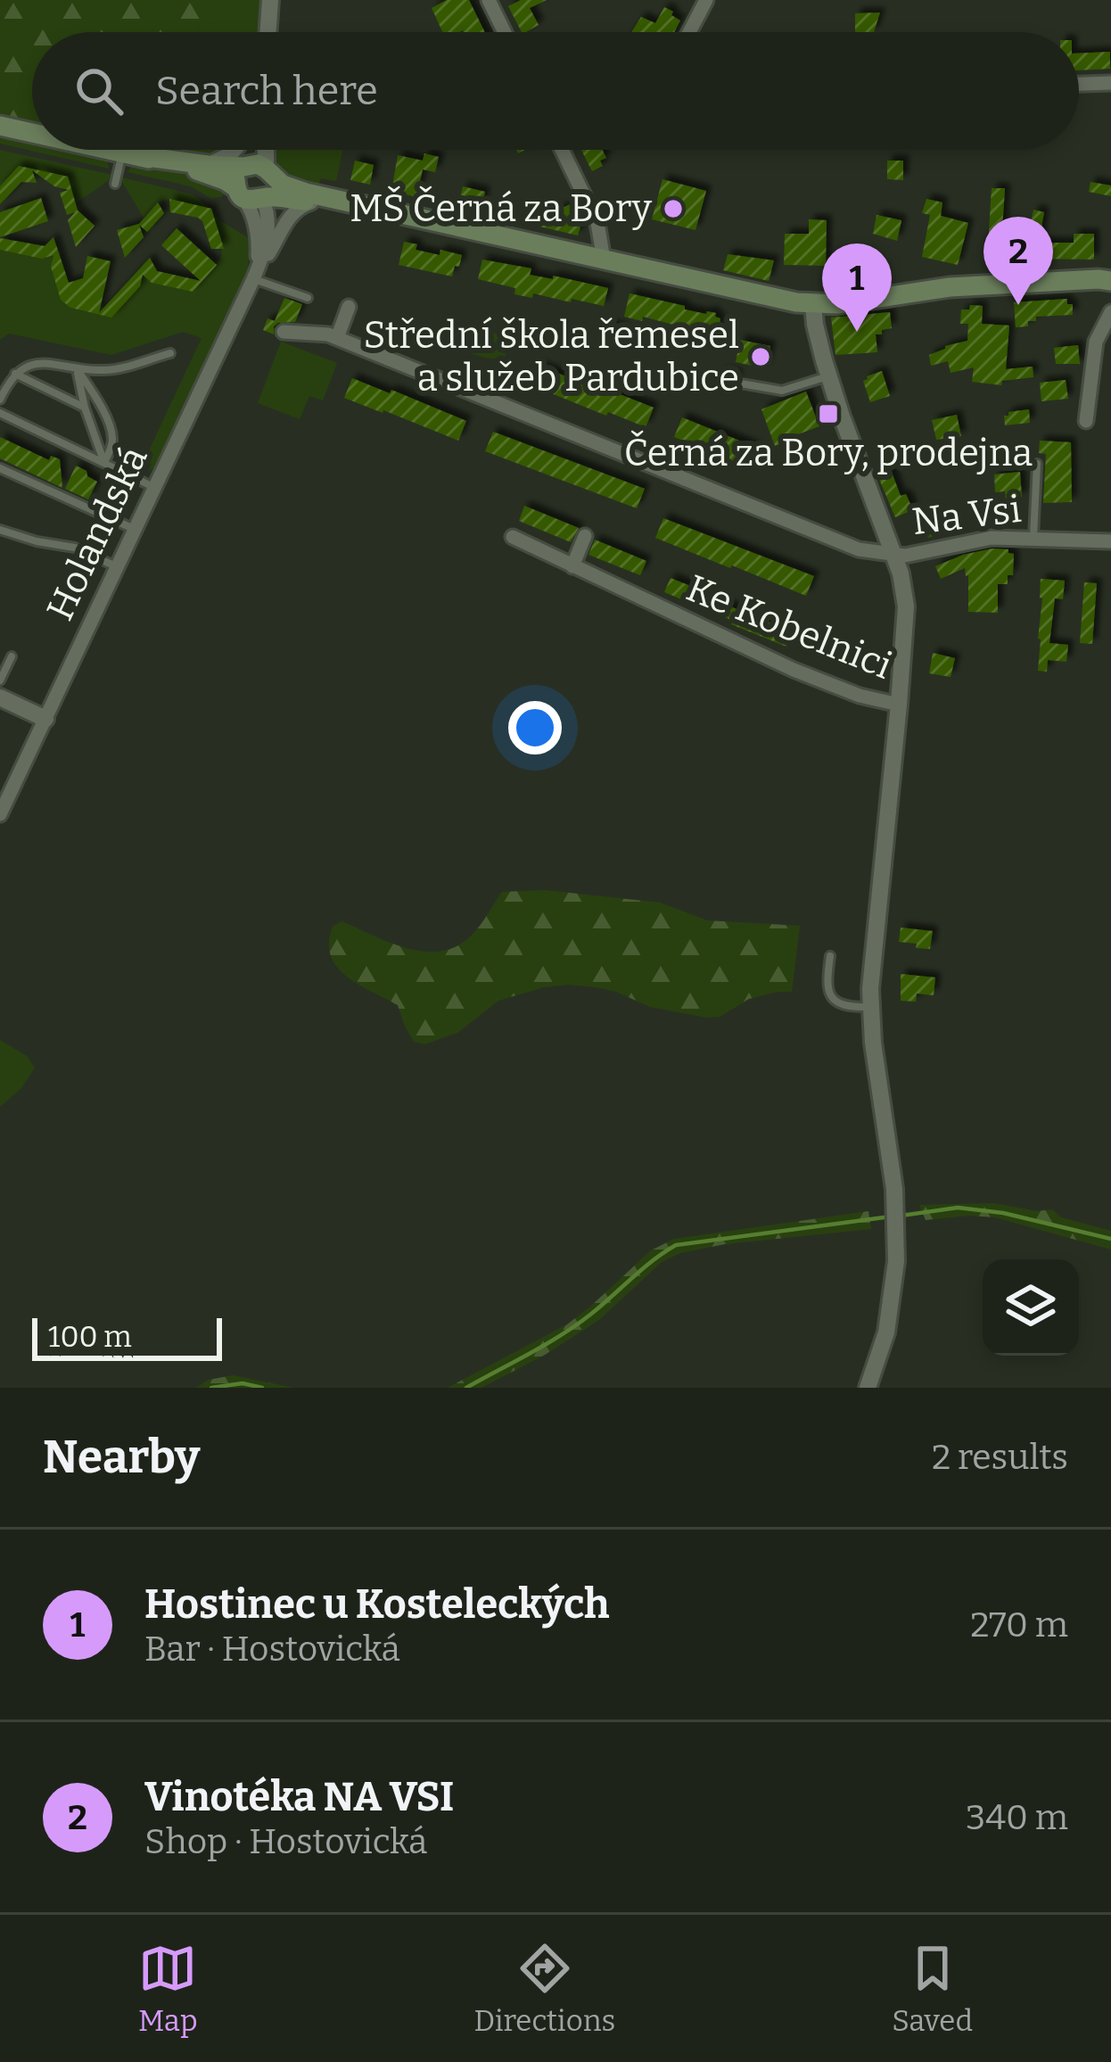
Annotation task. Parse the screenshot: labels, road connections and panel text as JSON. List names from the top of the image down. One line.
{"streets":{"street":["Na Vsi","Holandská","Ke Kobelnici"]},"crossings":[["Na Vsi","Ke Kobelnici"]],"places":{"other":["MŠ Černá za Bory","Střední škola řemesel a služeb Pardubice"],"transit":["Černá za Bory, prodejna"]},"scale_bar":"100 m","page":{"search":"Search here","pins":["2","1"],"scale":"100 m","heading":["Nearby","2 results"],"list":[{"mark":"1","name":"Hostinec u Kosteleckých","note":"Bar · Hostovická","value":"270 m"},{"mark":"2","name":"Vinotéka NA VSI","note":"Shop · Hostovická","value":"340 m"}],"nav":["Map","Directions","Saved"]}}
